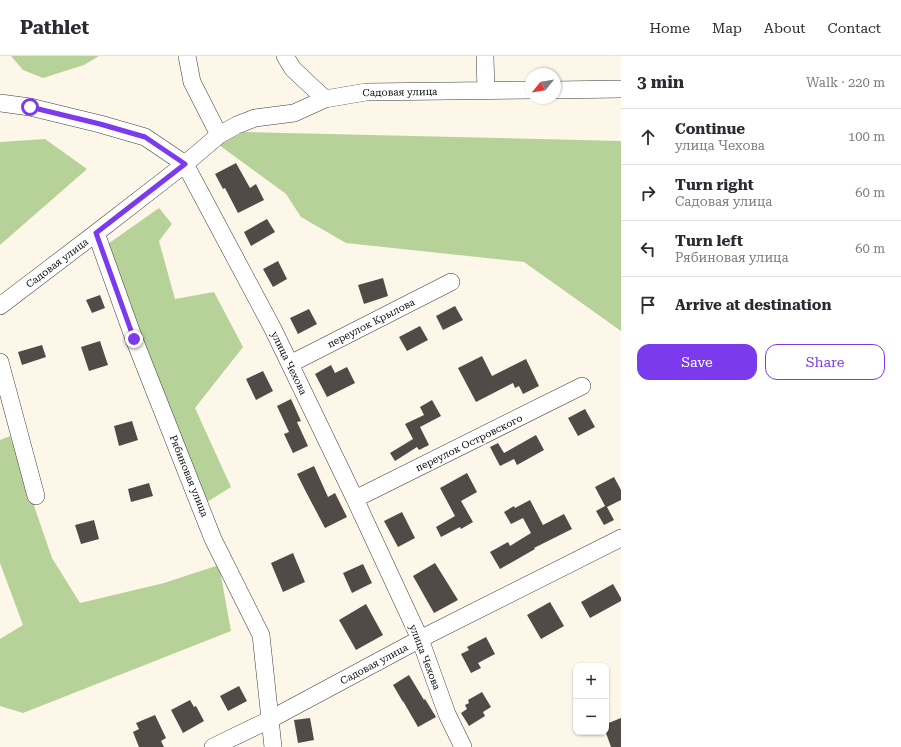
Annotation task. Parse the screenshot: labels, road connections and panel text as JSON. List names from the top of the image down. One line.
{"streets":{"street":["Садовая улица","переулок Крылова","улица Чехова","переулок Островского","Рябиновая улица"]},"crossings":[["Садовая улица","улица Чехова"],["Садовая улица","Рябиновая улица"],["переулок Крылова","улица Чехова"],["улица Чехова","переулок Островского"]],"north":"bottom left","page":{"header":"Pathlet","nav":["Home","Map","About","Contact"],"heading":["3 min","Walk · 220 m"],"list":[["Continue","улица Чехова","100 m"],["Turn right","Садовая улица","60 m"],["Turn left","Рябиновая улица","60 m"],"Arrive at destination"],"buttons":["Save","Share"],"map_buttons":["+","−"]}}
